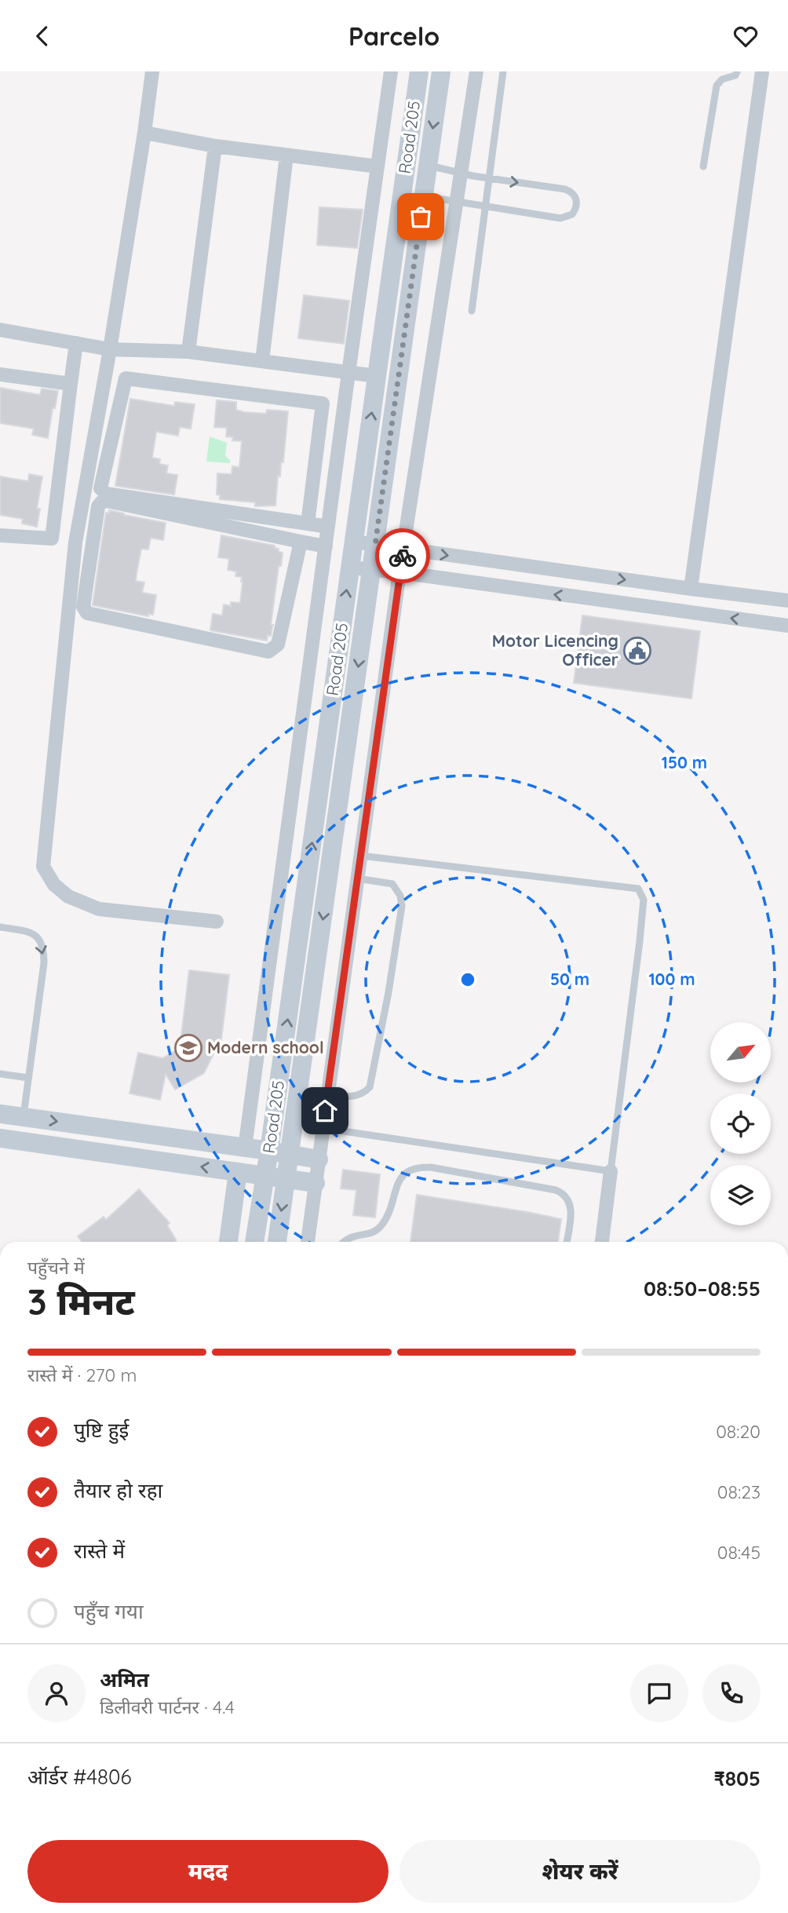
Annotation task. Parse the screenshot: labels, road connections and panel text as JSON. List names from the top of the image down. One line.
{"streets":{"main road":["Road 205"]},"places":{"public building":["Motor Licencing Officer"],"school or university":["Modern school"]},"north":"top right","page":{"header":"Parcelo","heading":["3 मिनट","पहुँचने में","08:50–08:55"],"panel":["अमित","डिलीवरी पार्टनर · 4.4","ऑर्डर #4806","₹805"],"bar":"रास्ते में · 270 m","list":[["पुष्टि हुई","08:20"],["तैयार हो रहा","08:23"],["रास्ते में","08:45"],"पहुँच गया"],"buttons":["मदद","शेयर करें"]},"rings":["150 m","50 m","100 m"]}
